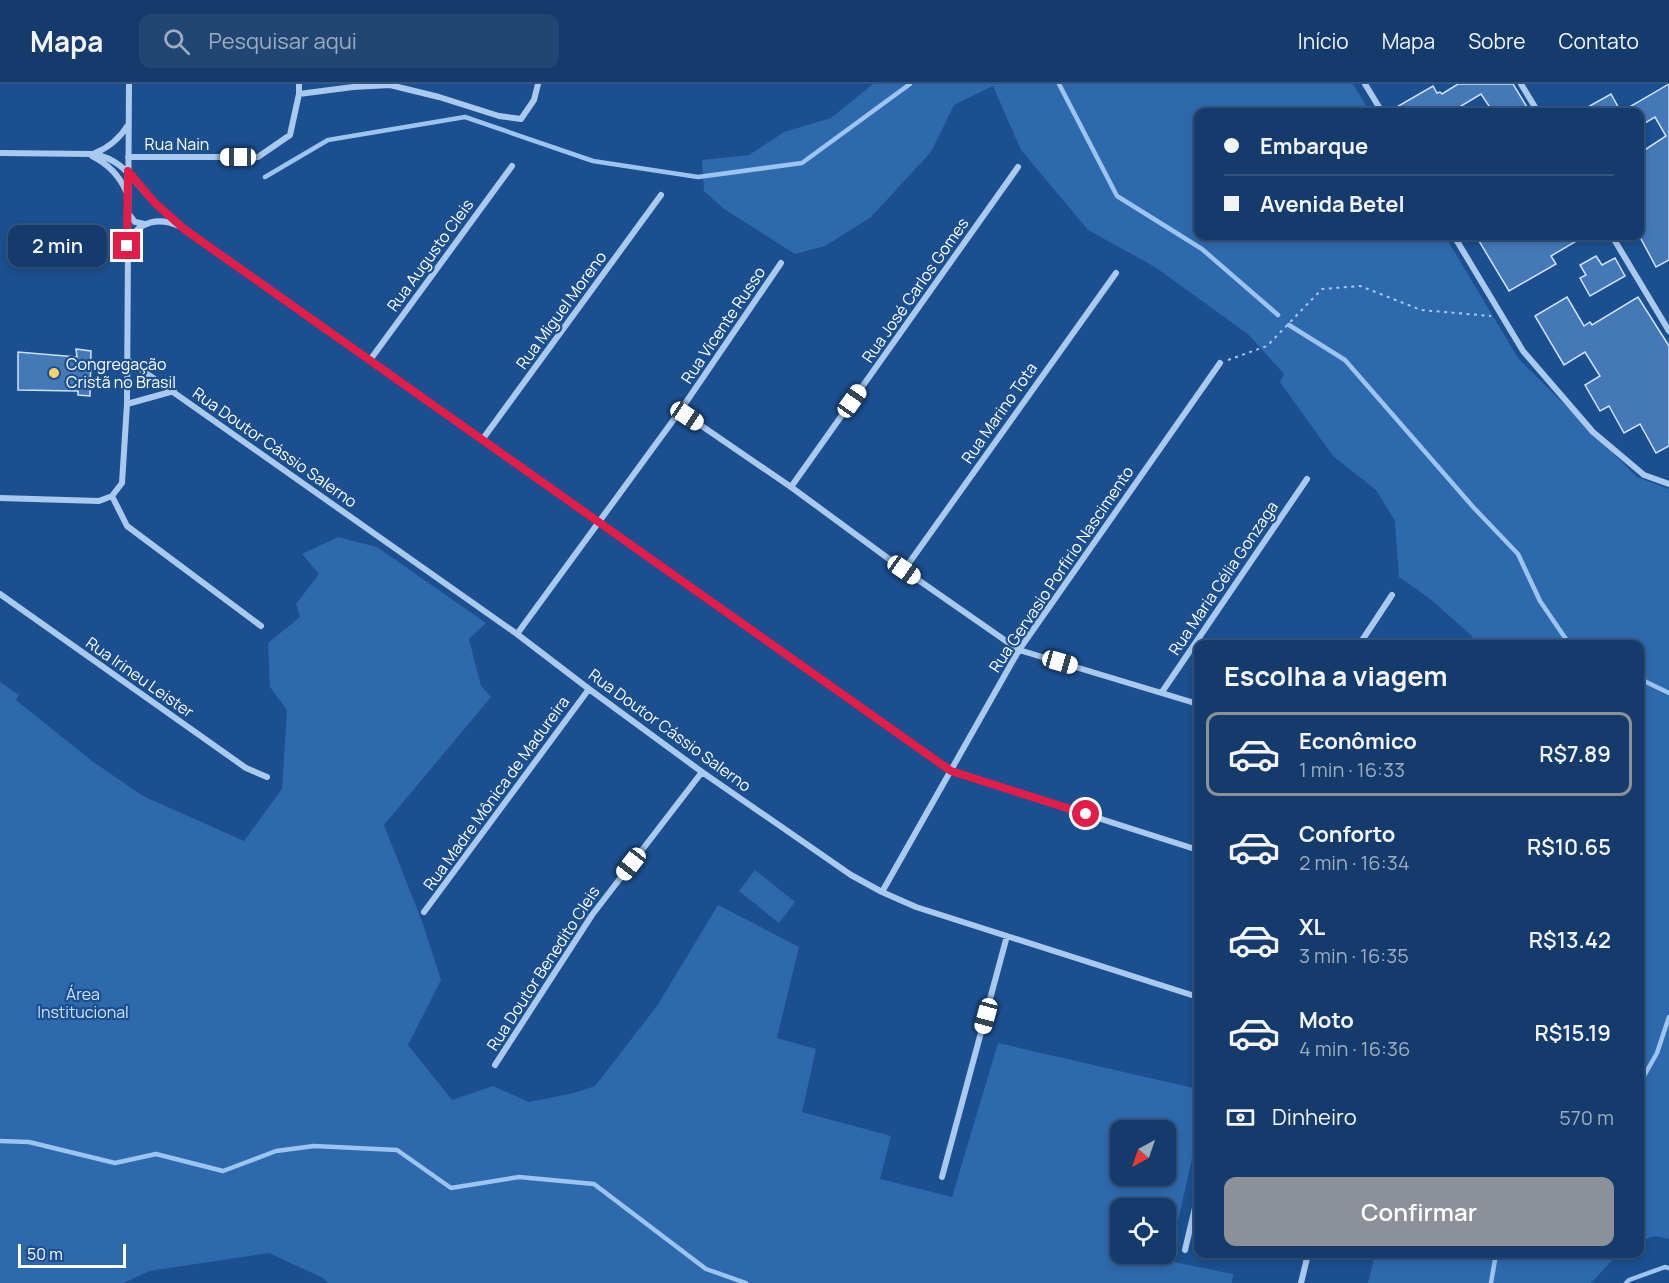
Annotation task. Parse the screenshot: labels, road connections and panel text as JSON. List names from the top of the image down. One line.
{"streets":{"street":["Rua Nain","Rua Augusto Cleis","Rua José Carlos Gomes","Rua Miguel Moreno","Rua Vicente Russo","Rua Marino Tota","Rua Doutor Cássio Salerno","Rua Gervasio Porfirio Nascimento","Rua Maria Célia Gonzaga","Rua Irineu Leister","Rua Madre Mônica de Madureira","Rua Doutor Benedito Cleis"]},"crossings":[["Rua Vicente Russo","Rua Doutor Cássio Salerno"],["Rua Doutor Cássio Salerno","Rua Gervasio Porfirio Nascimento"],["Rua Doutor Cássio Salerno","Rua Madre Mônica de Madureira"],["Rua Doutor Cássio Salerno","Rua Doutor Benedito Cleis"]],"parks":["Área Institucional"],"places":["Congregação Cristã no Brasil"],"scale_bar":"50 m","north":"bottom left","page":{"header":"Mapa","search":"Pesquisar aqui","nav":["Início","Mapa","Sobre","Contato"],"banner":["Embarque","Avenida Betel"],"bubble":"2 min","heading":"Escolha a viagem","list":[{"name":"Econômico","note":"1 min · 16:33","value":"R$7.89"},{"name":"Conforto","note":"2 min · 16:34","value":"R$10.65"},{"name":"XL","note":"3 min · 16:35","value":"R$13.42"},{"name":"Moto","note":"4 min · 16:36","value":"R$15.19"}],"pay":["Dinheiro","570 m"],"buttons":"Confirmar","scale":"50 m"}}
